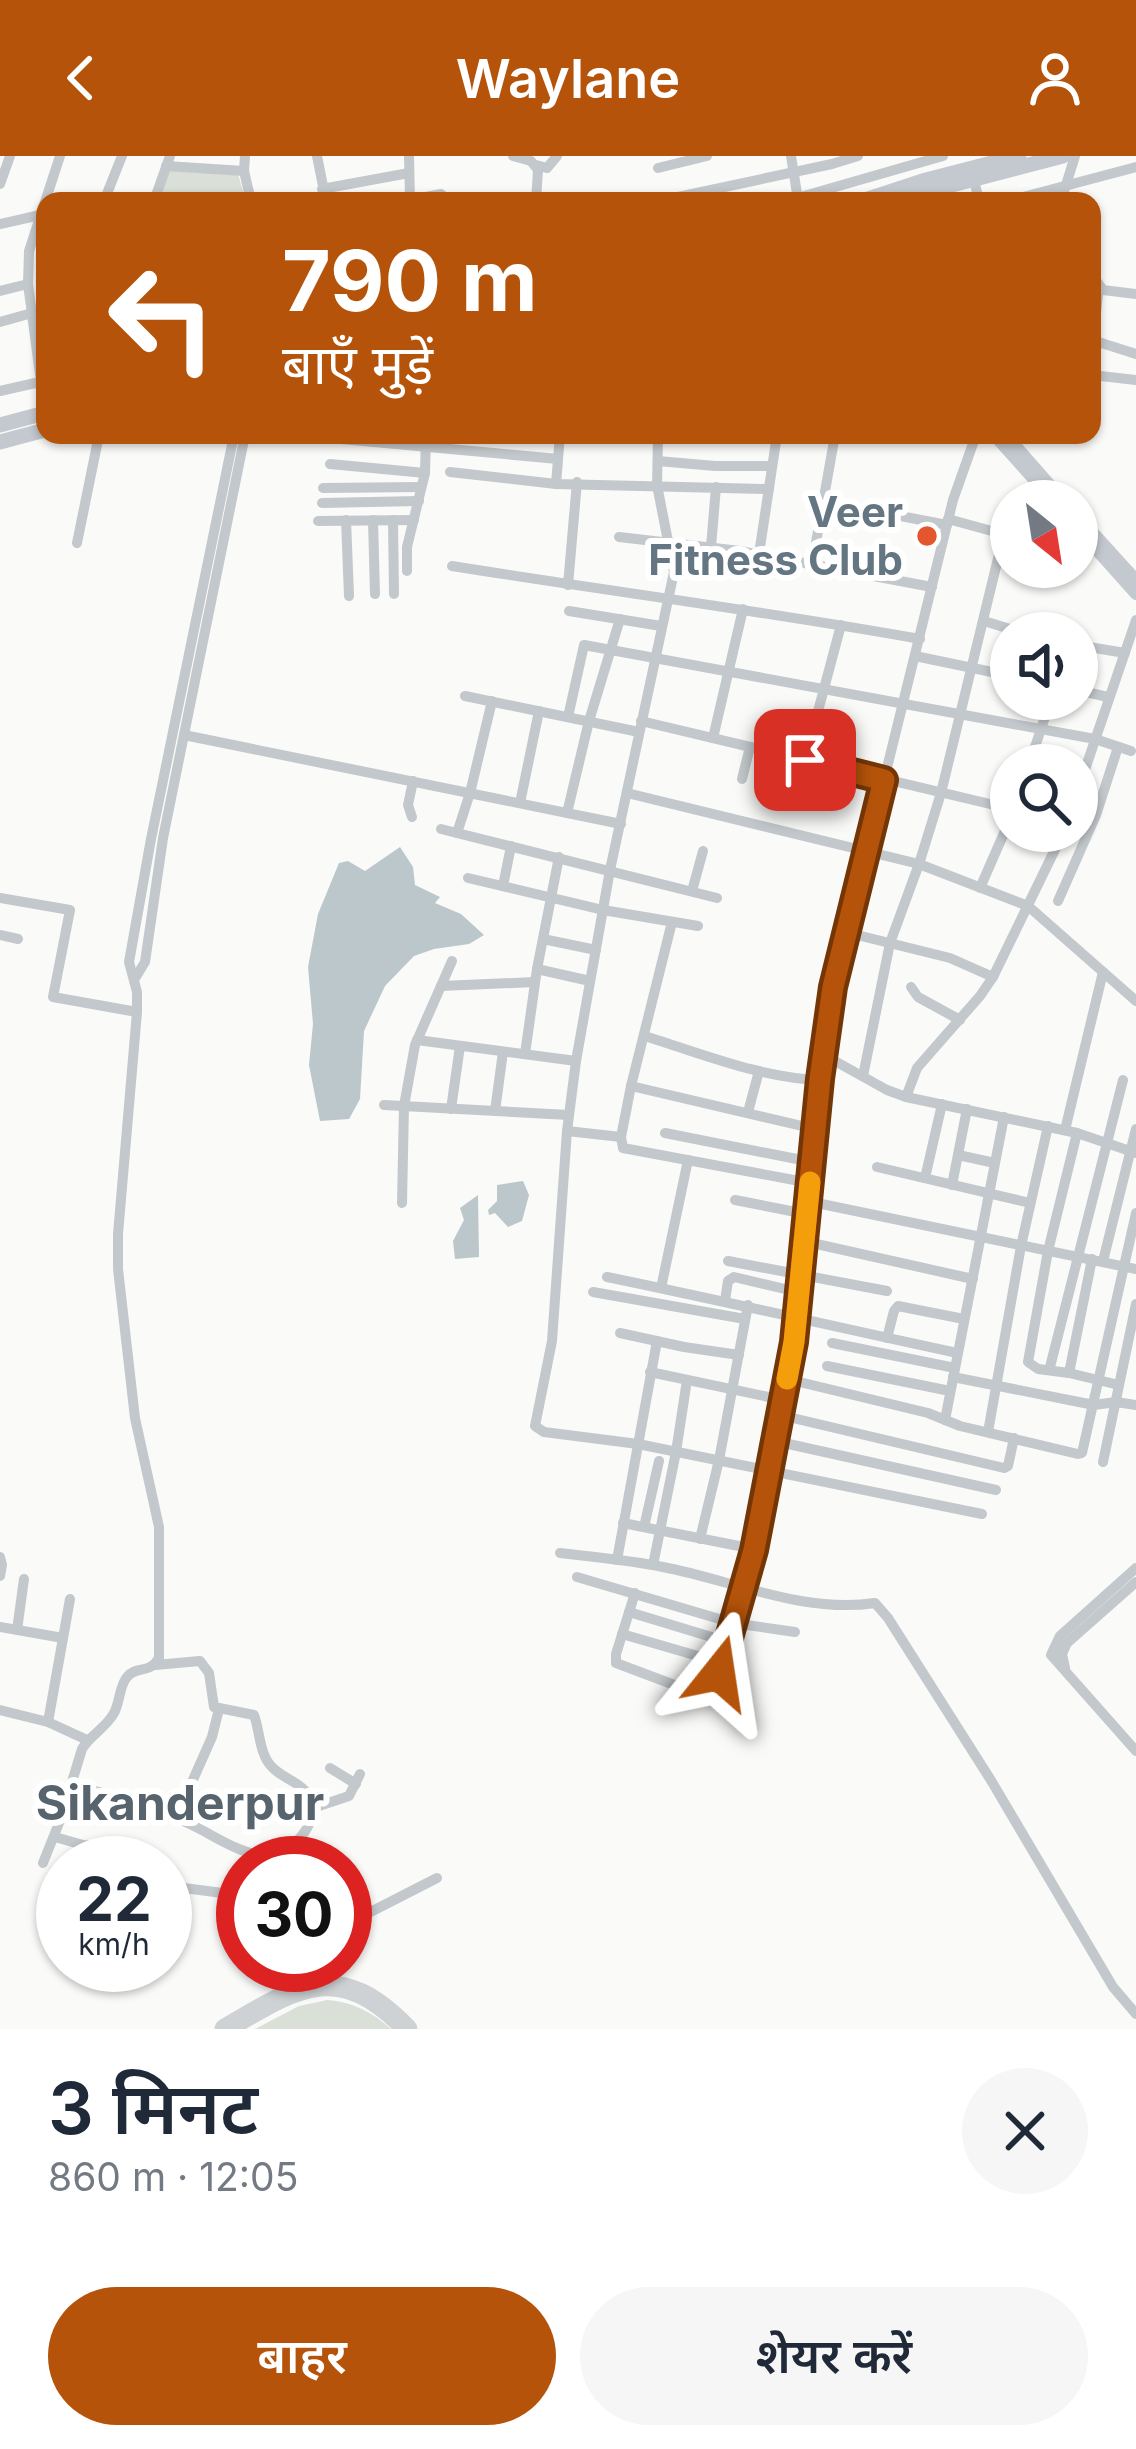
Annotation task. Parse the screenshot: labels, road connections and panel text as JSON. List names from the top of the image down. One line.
{"districts":["Sikanderpur"],"places":["Veer Fitness Club"],"north":"bottom right","page":{"header":"Waylane","turn":["790 m","बाएँ मुड़ें"],"speed":"22 km/h","limit":"30","heading":["3 मिनट","860 m · 12:05"],"buttons":["बाहर","शेयर करें"]}}
